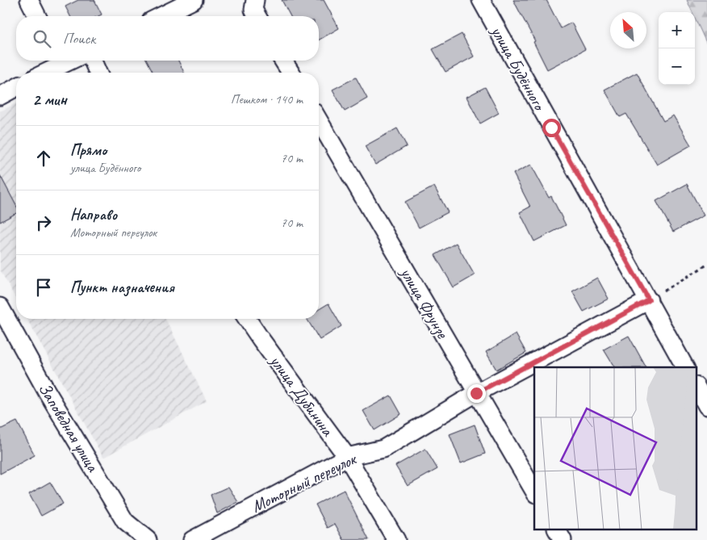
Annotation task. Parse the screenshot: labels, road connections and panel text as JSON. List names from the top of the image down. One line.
{"streets":{"street":["улица Будённого","улица Фрунзе","улица Дубинина","Заповедная улица","Моторный переулок"]},"crossings":[["улица Будённого","Моторный переулок"],["улица Фрунзе","Моторный переулок"],["улица Дубинина","Моторный переулок"]],"north":"top left","page":{"map_buttons":["+","−"],"search":"Поиск","heading":["2 мин","Пешком · 140 m"],"list":[["Прямо","улица Будённого","70 m"],["Направо","Моторный переулок","70 m"],"Пункт назначения"]}}
